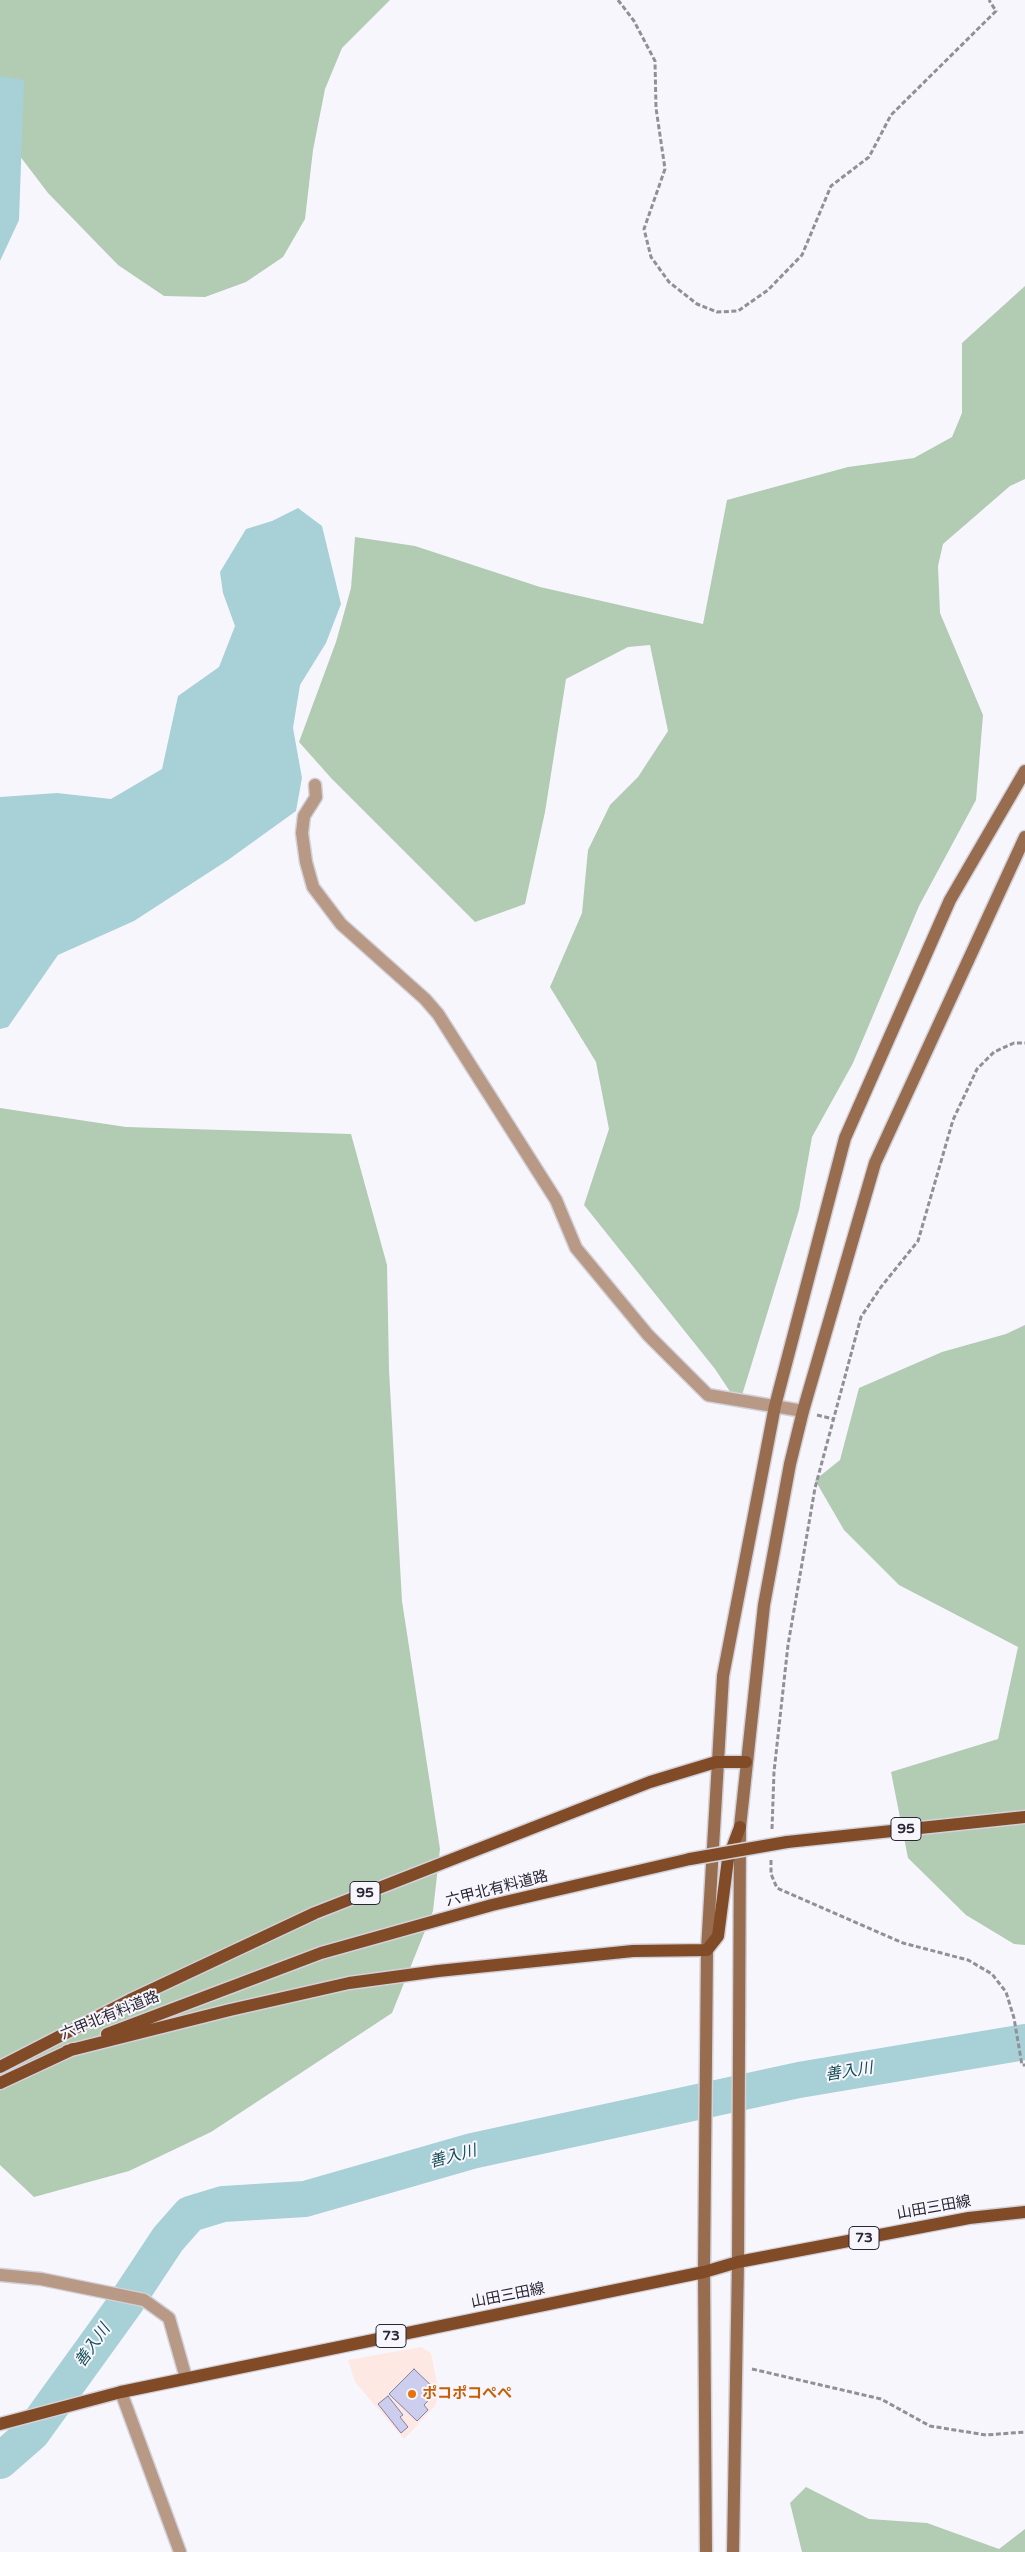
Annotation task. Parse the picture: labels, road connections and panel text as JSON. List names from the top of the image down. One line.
{"streets":{"main road":["95","六甲北有料道路","山田三田線","73"]},"crossings":[["95","六甲北有料道路"]],"water":["善入川"],"places":["ポコポコぺぺ"]}
